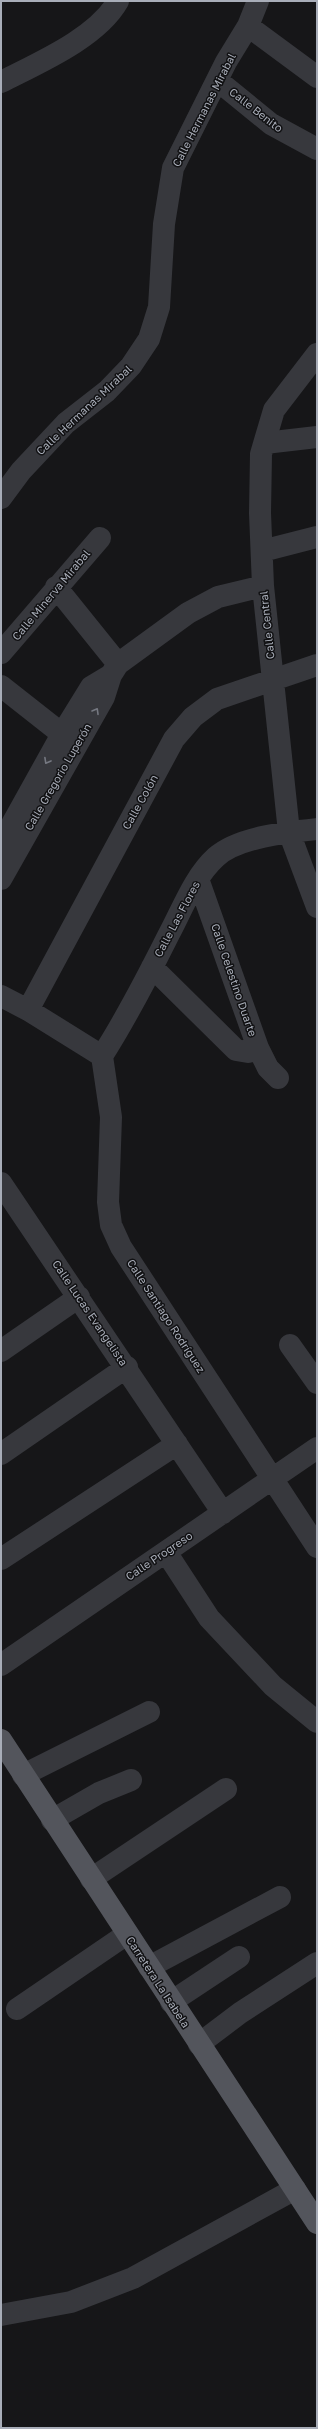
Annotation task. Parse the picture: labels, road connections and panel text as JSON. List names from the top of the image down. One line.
{"streets":{"main road":["Carretera La Isabela"],"street":["Calle Hermanas Mirabal","Calle Benito","Calle Minerva Mirabal","Calle Central","Calle Gregorio Luperón","Calle Colón","Calle Las Flores","Calle Celestino Duarte","Calle Lucas Evangelista","Calle Santiago Rodríguez","Calle Progreso"]},"crossings":[["Calle Hermanas Mirabal","Calle Benito"],["Calle Central","Calle Gregorio Luperón"],["Calle Central","Calle Colón"],["Calle Central","Calle Las Flores"],["Calle Las Flores","Calle Celestino Duarte"],["Calle Las Flores","Calle Santiago Rodríguez"],["Calle Lucas Evangelista","Calle Progreso"],["Calle Santiago Rodríguez","Calle Progreso"]]}
